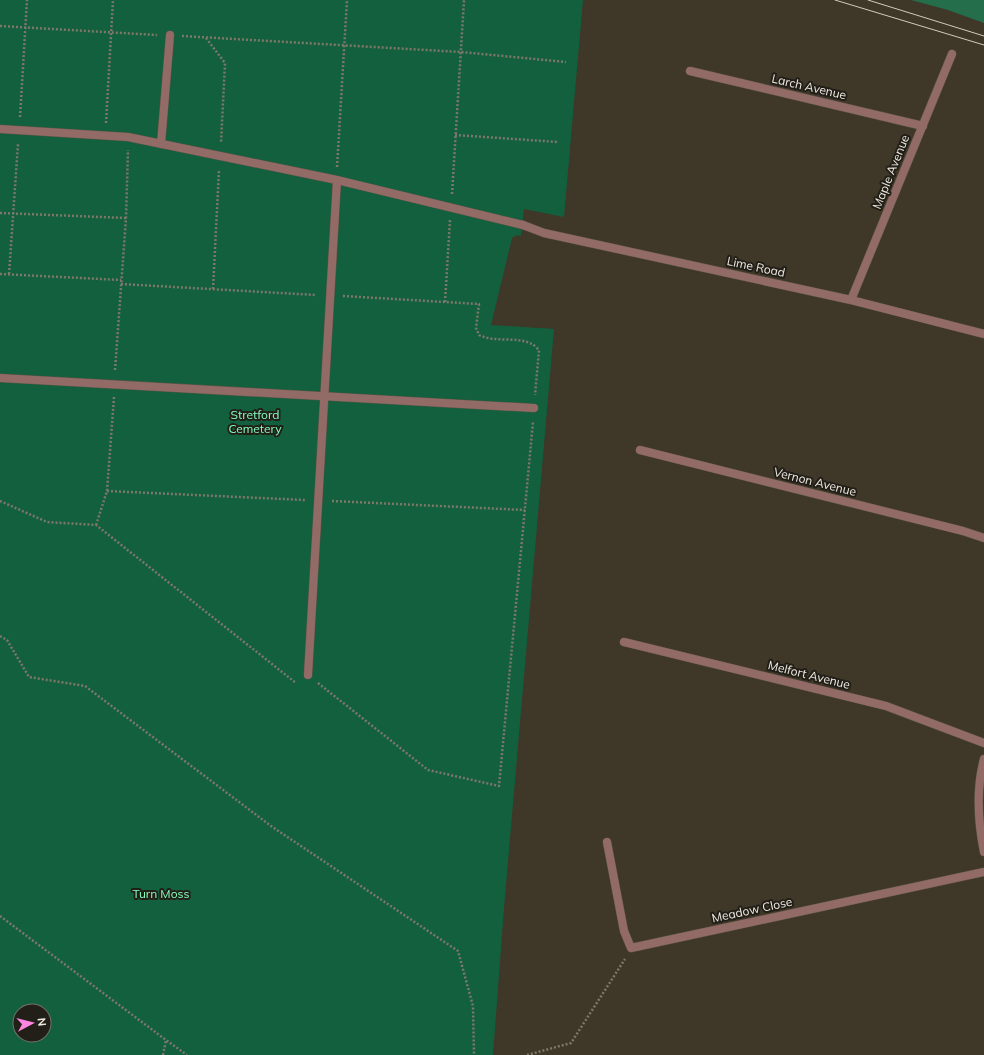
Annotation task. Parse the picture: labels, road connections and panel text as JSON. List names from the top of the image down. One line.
{"streets":{"street":["Larch Avenue","Maple Avenue","Lime Road","Vernon Avenue","Melfort Avenue","Meadow Close"]},"crossings":[["Larch Avenue","Maple Avenue"],["Maple Avenue","Lime Road"]],"parks":["Stretford Cemetery","Turn Moss"],"north":"right"}
